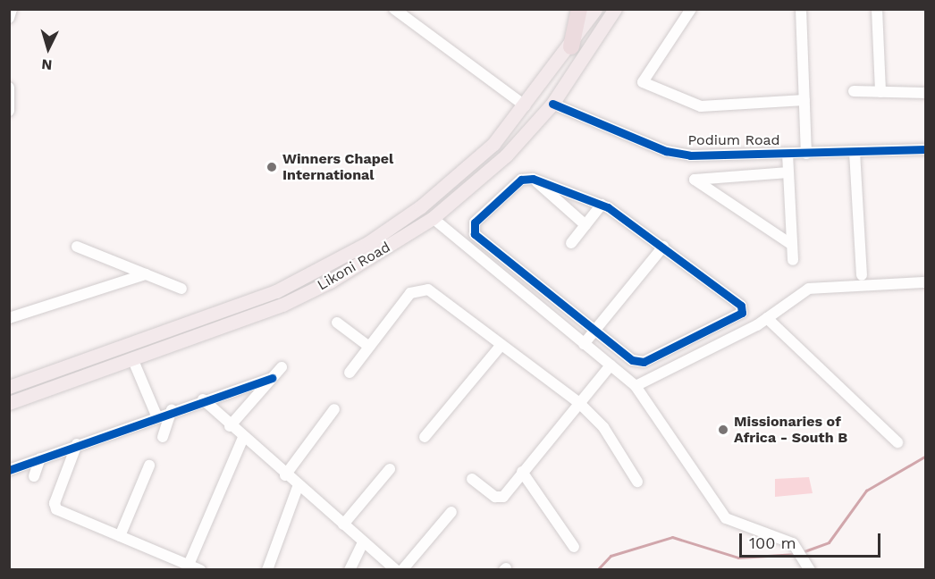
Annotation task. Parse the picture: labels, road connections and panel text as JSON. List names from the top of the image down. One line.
{"streets":{"main road":["Likoni Road"],"street":["Podium Road"]},"crossings":[["Podium Road","Likoni Road"]],"places":["Winners Chapel International","Missionaries of Africa - South B"],"scale_bar":"100 m","north":"bottom"}
